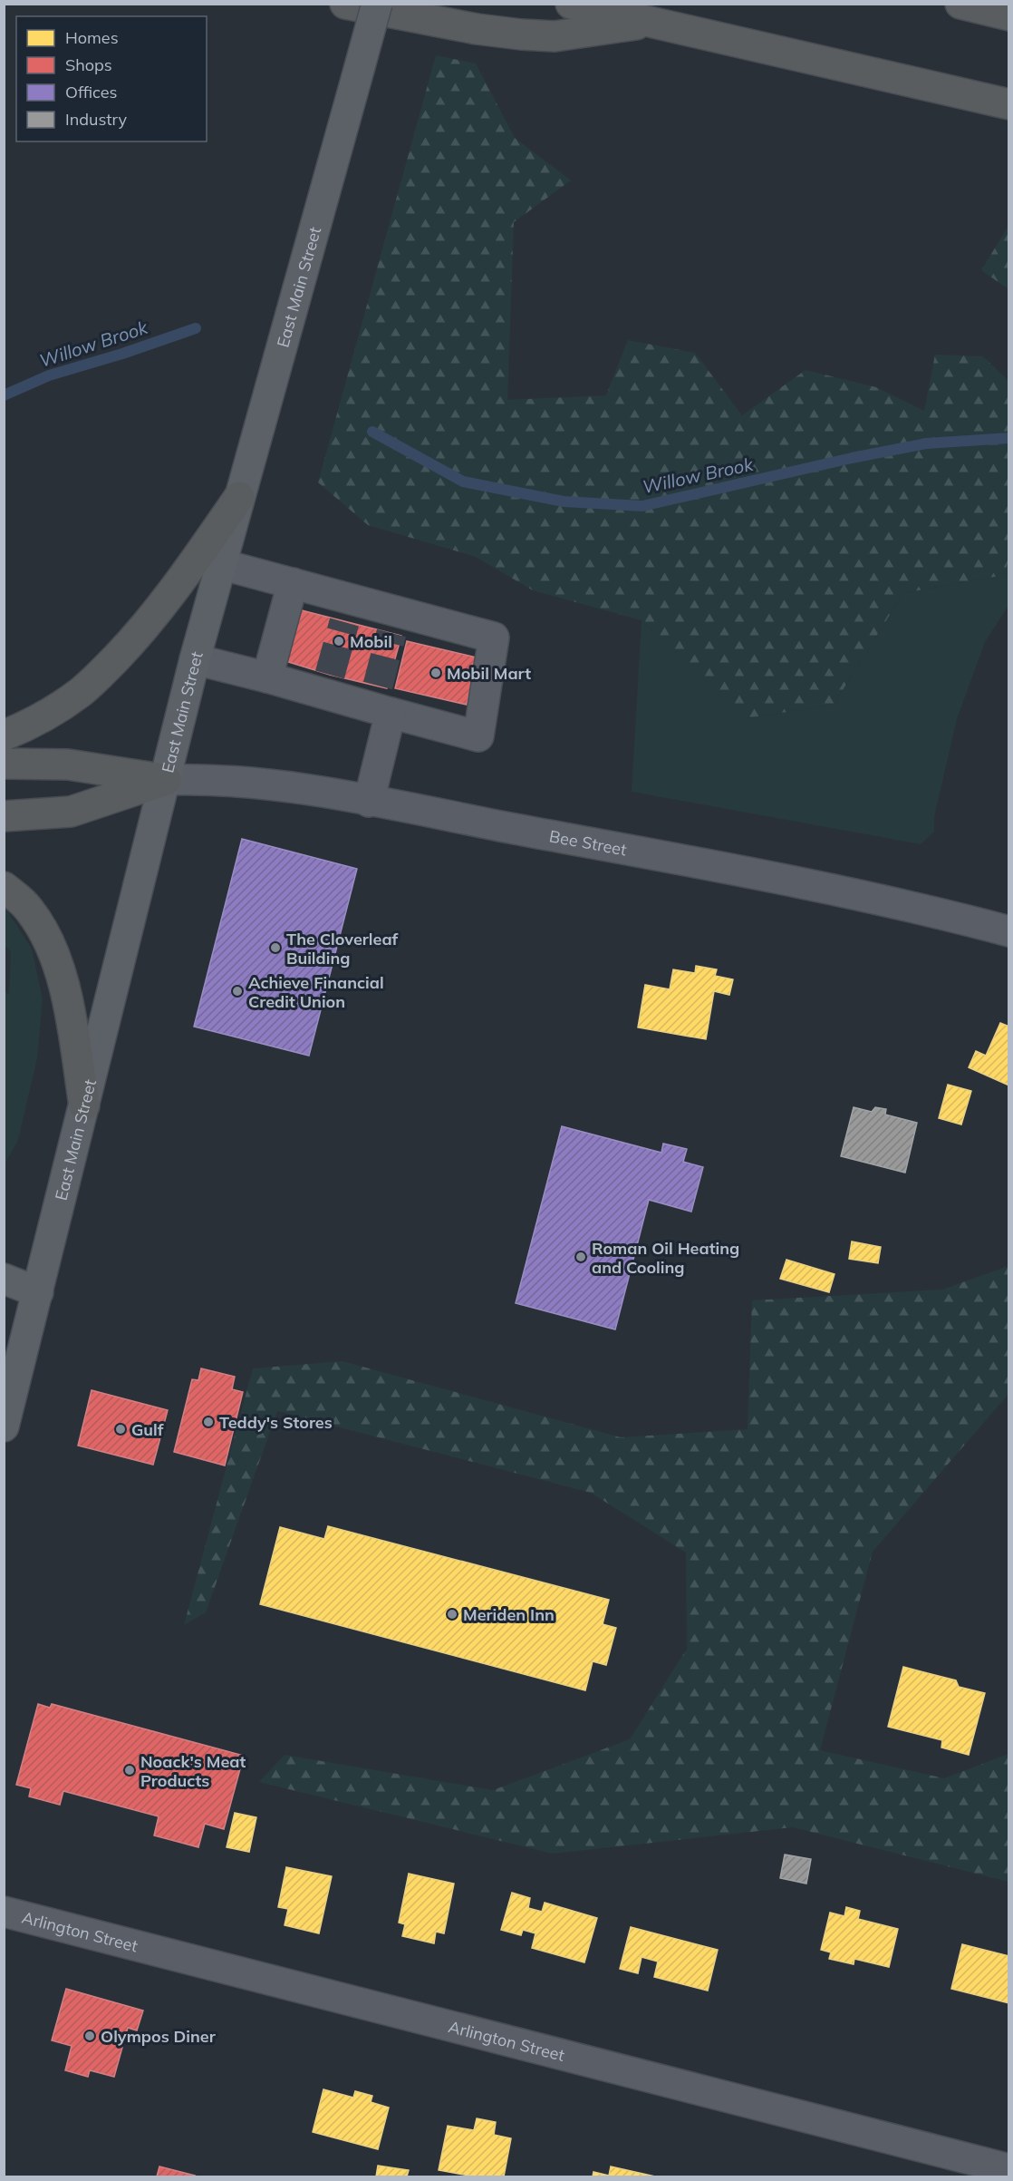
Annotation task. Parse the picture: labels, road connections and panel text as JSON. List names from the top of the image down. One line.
{"streets":{"main road":["East Main Street"],"street":["Bee Street","Arlington Street"]},"crossings":[["East Main Street","Bee Street"]],"water":["Willow Brook"],"places":["Mobil","Mobil Mart","The Cloverleaf Building","Achieve Financial Credit Union","Roman Oil Heating and Cooling","Teddy's Stores","Gulf","Meriden Inn","Noack's Meat Products","Olympos Diner"],"legend":["Homes","Shops","Offices","Industry"]}
